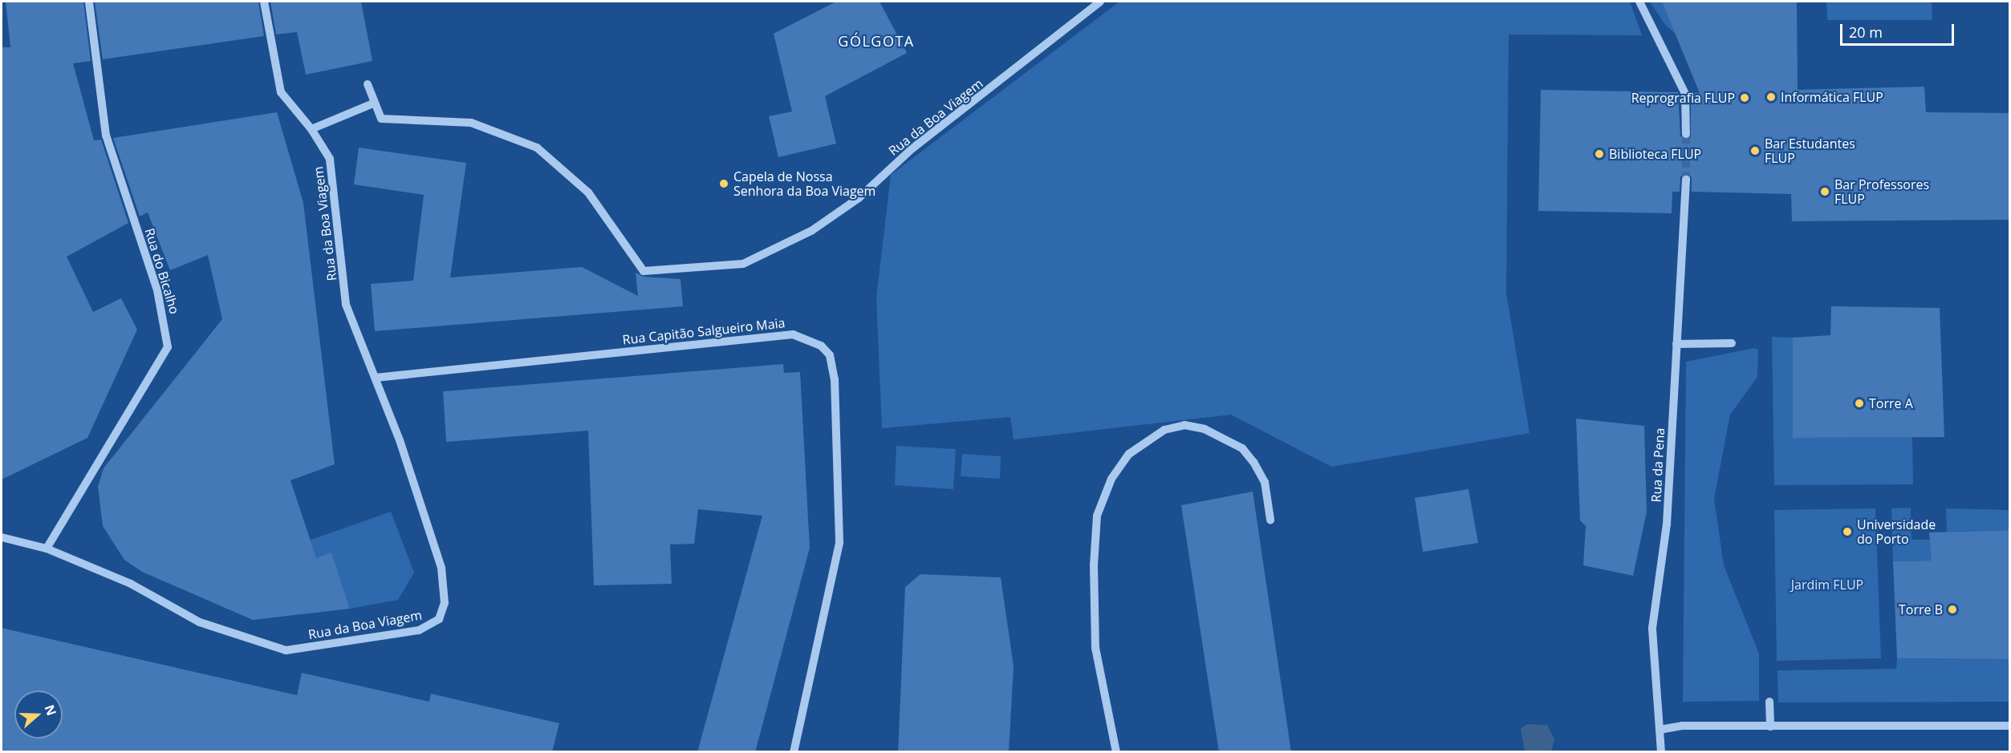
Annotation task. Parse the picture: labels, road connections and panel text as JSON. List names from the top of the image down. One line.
{"streets":{"street":["Rua da Boa Viagem","Rua do Bicalho","Rua Capitão Salgueiro Maia","Rua da Pena"]},"crossings":[["Rua da Boa Viagem","Rua do Bicalho"],["Rua da Boa Viagem","Rua Capitão Salgueiro Maia"]],"districts":["GÓLGOTA"],"parks":["Jardim FLUP"],"places":["Informática FLUP","Reprografia FLUP","Bar Estudantes FLUP","Biblioteca FLUP","Capela de Nossa Senhora da Boa Viagem","Bar Professores FLUP","Torre A","Universidade do Porto","Torre B"],"scale_bar":"20 m","north":"right"}
